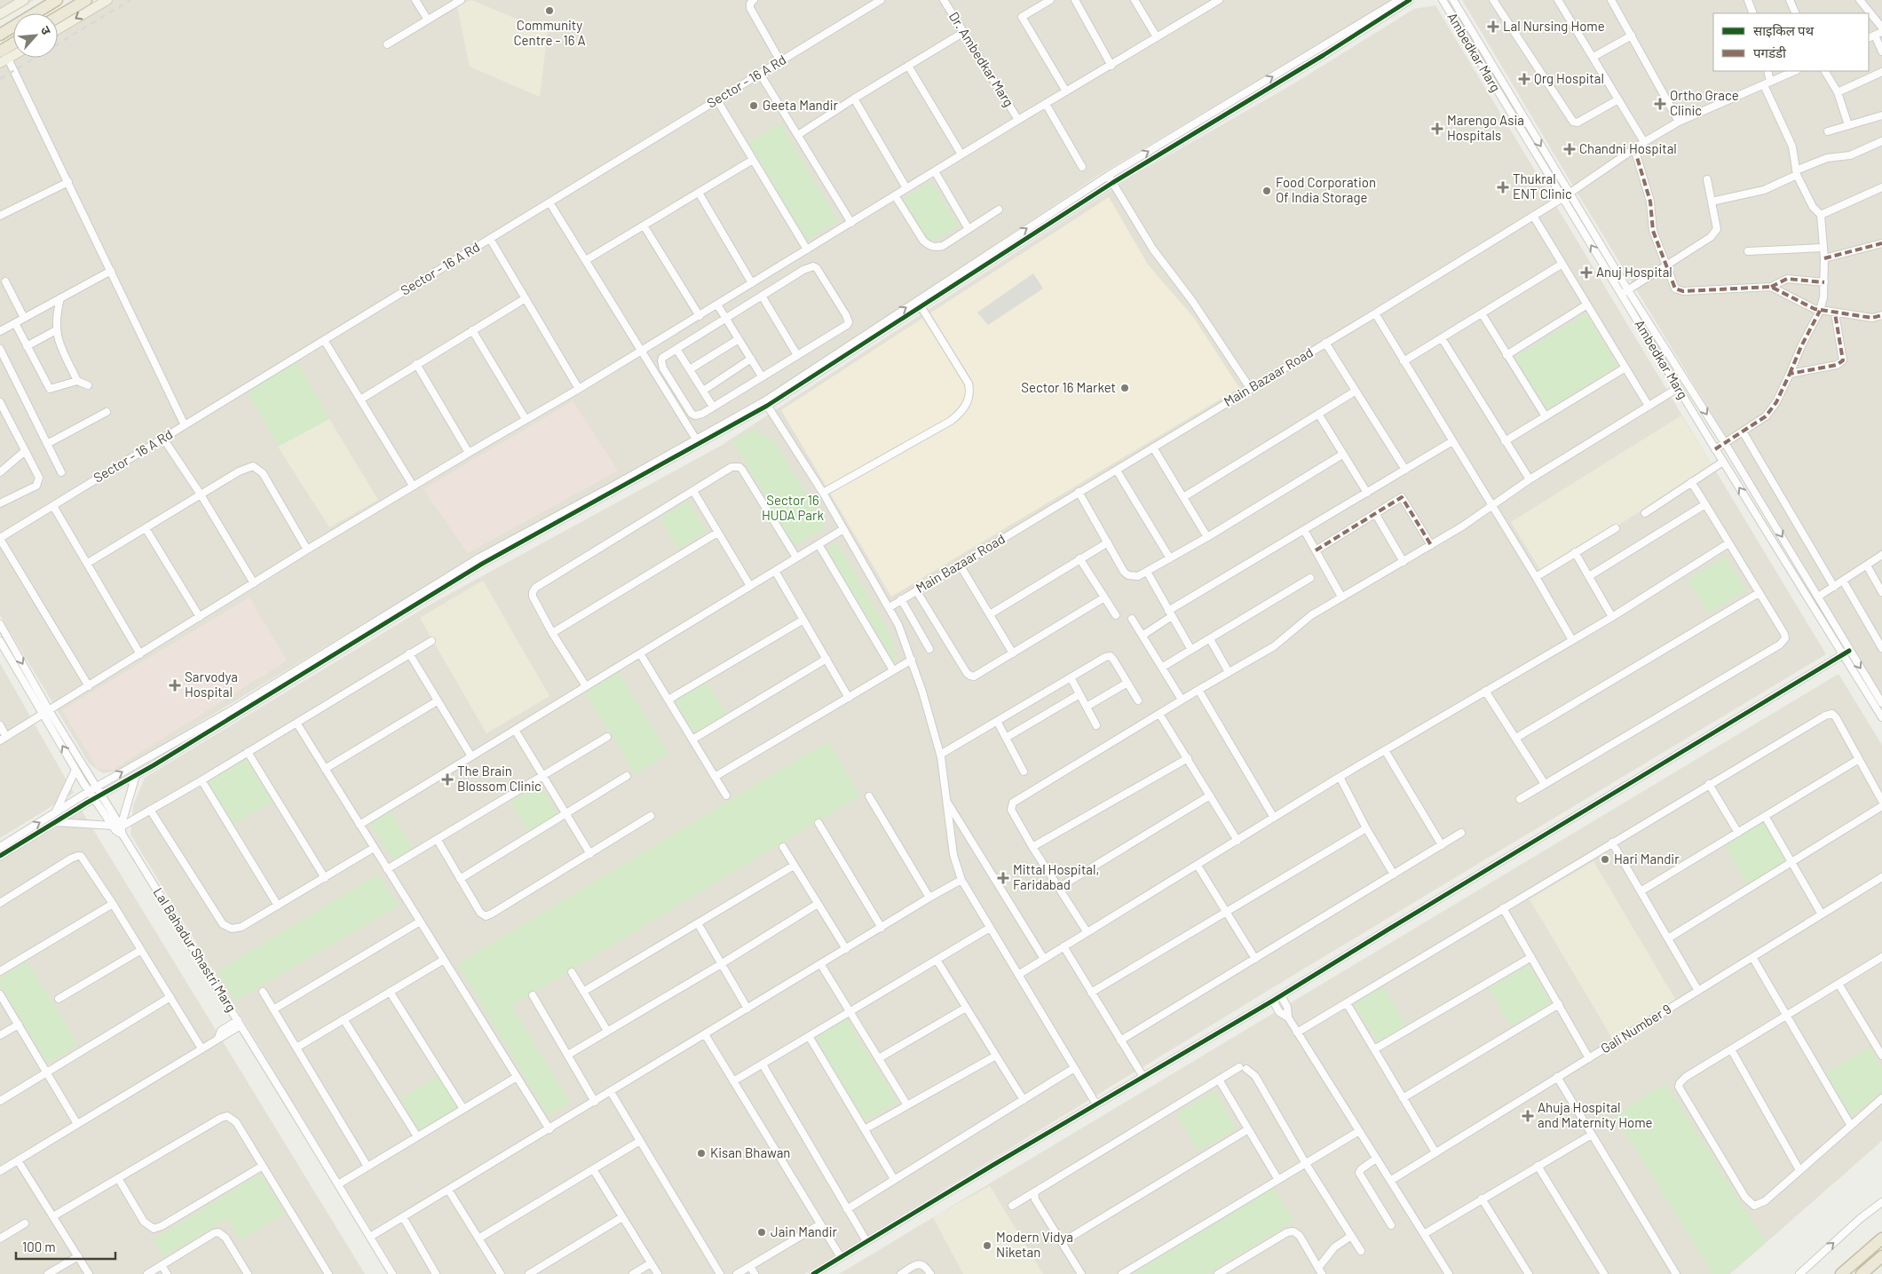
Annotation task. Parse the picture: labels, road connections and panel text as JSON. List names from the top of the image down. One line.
{"streets":{"street":["Ambedkar Marg","Dr. Ambedkar Marg","Sector - 16 A Rd","Main Bazaar Road","Lal Bahadur Shastri Marg","Gali Number 9"]},"crossings":[["Ambedkar Marg","Main Bazaar Road"]],"parks":["Sector 16 HUDA Park"],"places":{"other":["Community Centre - 16 A","Geeta Mandir","Food Corporation Of India Storage","Sector 16 Market","Hari Mandir","Kisan Bhawan","Jain Mandir","Modern Vidya Niketan"],"health":["Lal Nursing Home","Qrg Hospital","Ortho Grace Clinic","Marengo Asia Hospitals","Chandni Hospital","Thukral ENT Clinic","Anuj Hospital","Sarvodya Hospital","The Brain Blossom Clinic","Mittal Hospital, Faridabad","Ahuja Hospital and Maternity Home"]},"legend":["साइकिल पथ","पगडंडी"],"scale_bar":"100 m","north":"top right"}
